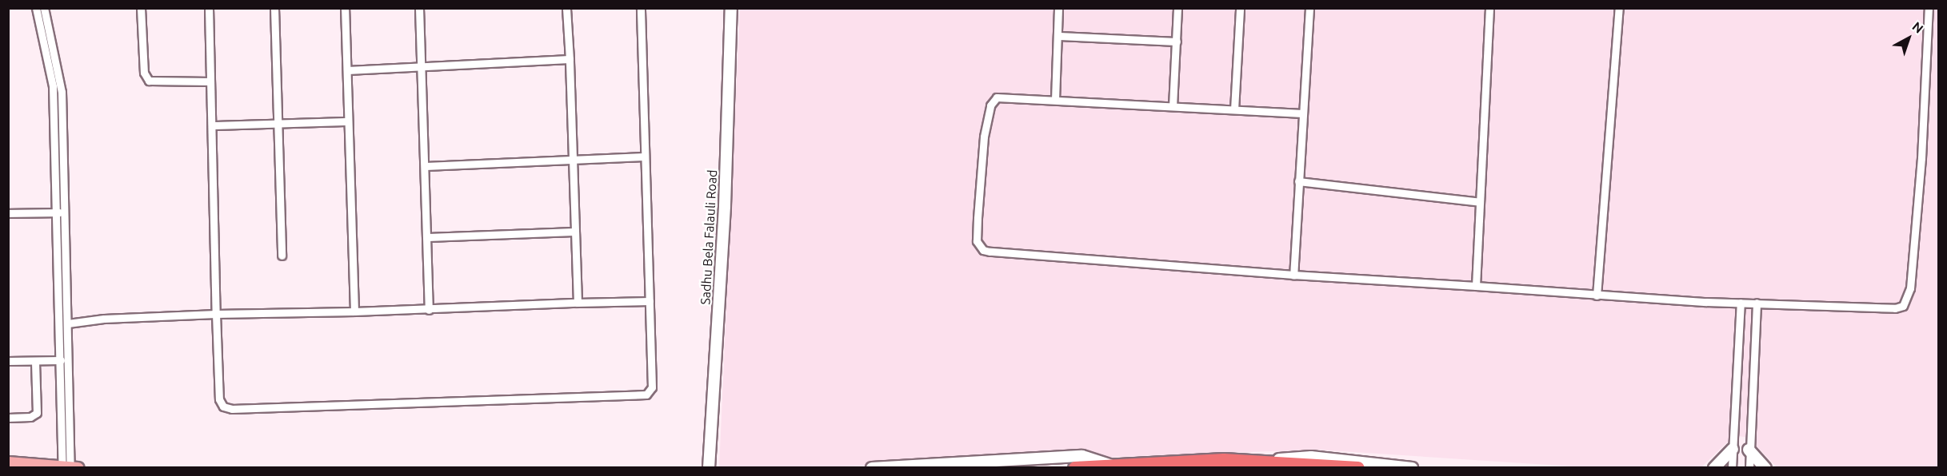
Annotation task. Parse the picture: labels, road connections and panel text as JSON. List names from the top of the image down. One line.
{"streets":{"street":["Sadhu Bela Falauli Road"]},"north":"top right"}
